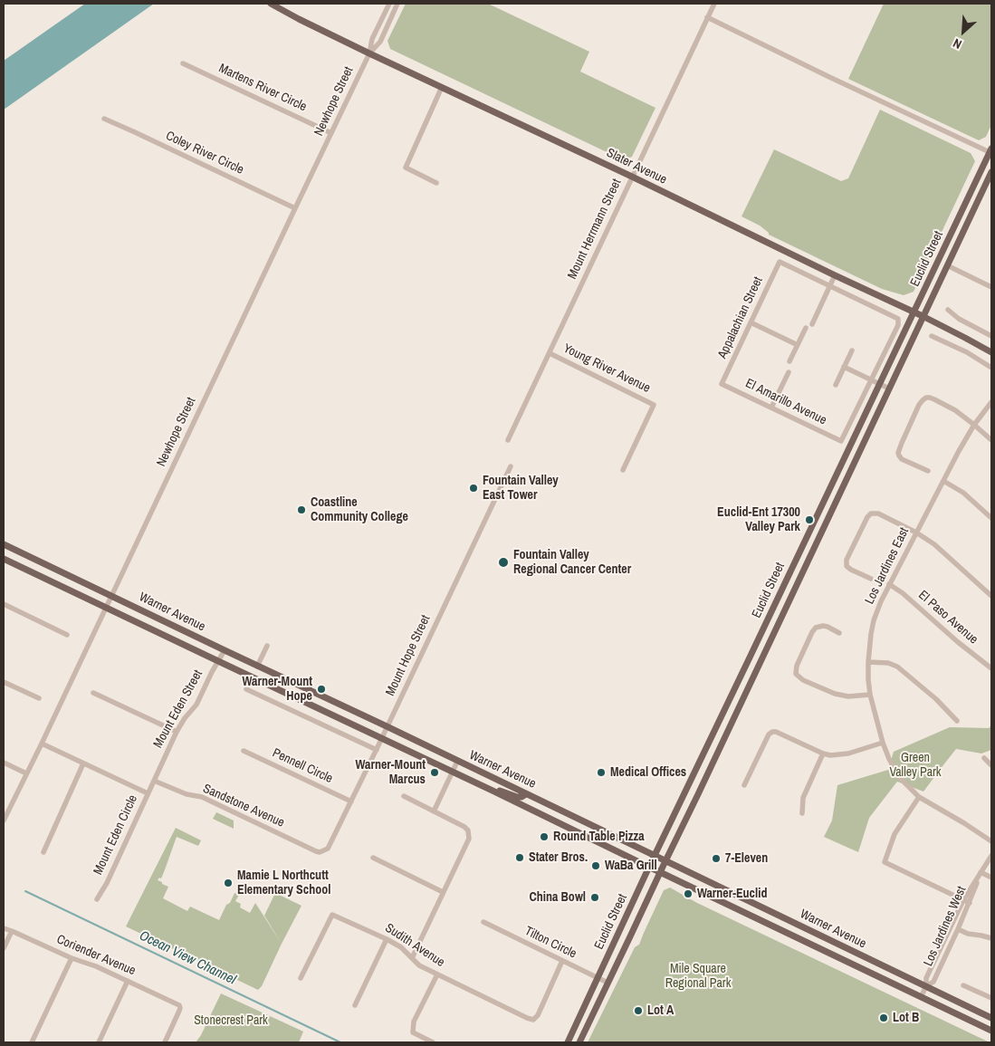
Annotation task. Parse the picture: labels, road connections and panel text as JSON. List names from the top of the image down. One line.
{"streets":{"main road":["Slater Avenue","Euclid Street","Warner Avenue"],"street":["Martens River Circle","Newhope Street","Coley River Circle","Mount Herrmann Street","Appalachian Street","Young River Avenue","El Amarillo Avenue","Los Jardines East","El Paso Avenue","Mount Hope Street","Mount Eden Street","Pennell Circle","Sandstone Avenue","Mount Eden Circle","Los Jardines West","Tilton Circle","Sudith Avenue","Coriender Avenue"]},"crossings":[["Martens River Circle","Newhope Street"],["Newhope Street","Coley River Circle"],["Newhope Street","Slater Avenue"],["Newhope Street","Warner Avenue"],["Slater Avenue","Mount Herrmann Street"],["Slater Avenue","Euclid Street"],["Mount Herrmann Street","Young River Avenue"],["Euclid Street","Warner Avenue"],["Euclid Street","Tilton Circle"],["Appalachian Street","El Amarillo Avenue"],["Los Jardines East","El Paso Avenue"],["Warner Avenue","Mount Hope Street"],["Warner Avenue","Mount Eden Street"],["Warner Avenue","Los Jardines West"],["Mount Hope Street","Pennell Circle"],["Mount Hope Street","Sandstone Avenue"],["Mount Eden Street","Sandstone Avenue"],["Mount Eden Street","Mount Eden Circle"],["Sandstone Avenue","Mount Eden Circle"],["Tilton Circle","Sudith Avenue"]],"water":["Ocean View Channel"],"parks":["Green Valley Park","Mile Square Regional Park","Stonecrest Park"],"places":["Fountain Valley East Tower","Coastline Community College","Euclid-Ent 17300 Valley Park","Fountain Valley Regional Cancer Center","Warner-Mount Hope","Warner-Mount Marcus","Medical Offices","Round Table Pizza","Stater Bros.","7-Eleven","WaBa Grill","Mamie L Northcutt Elementary School","Warner-Euclid","China Bowl","Lot A","Lot B"],"north":"bottom left"}
